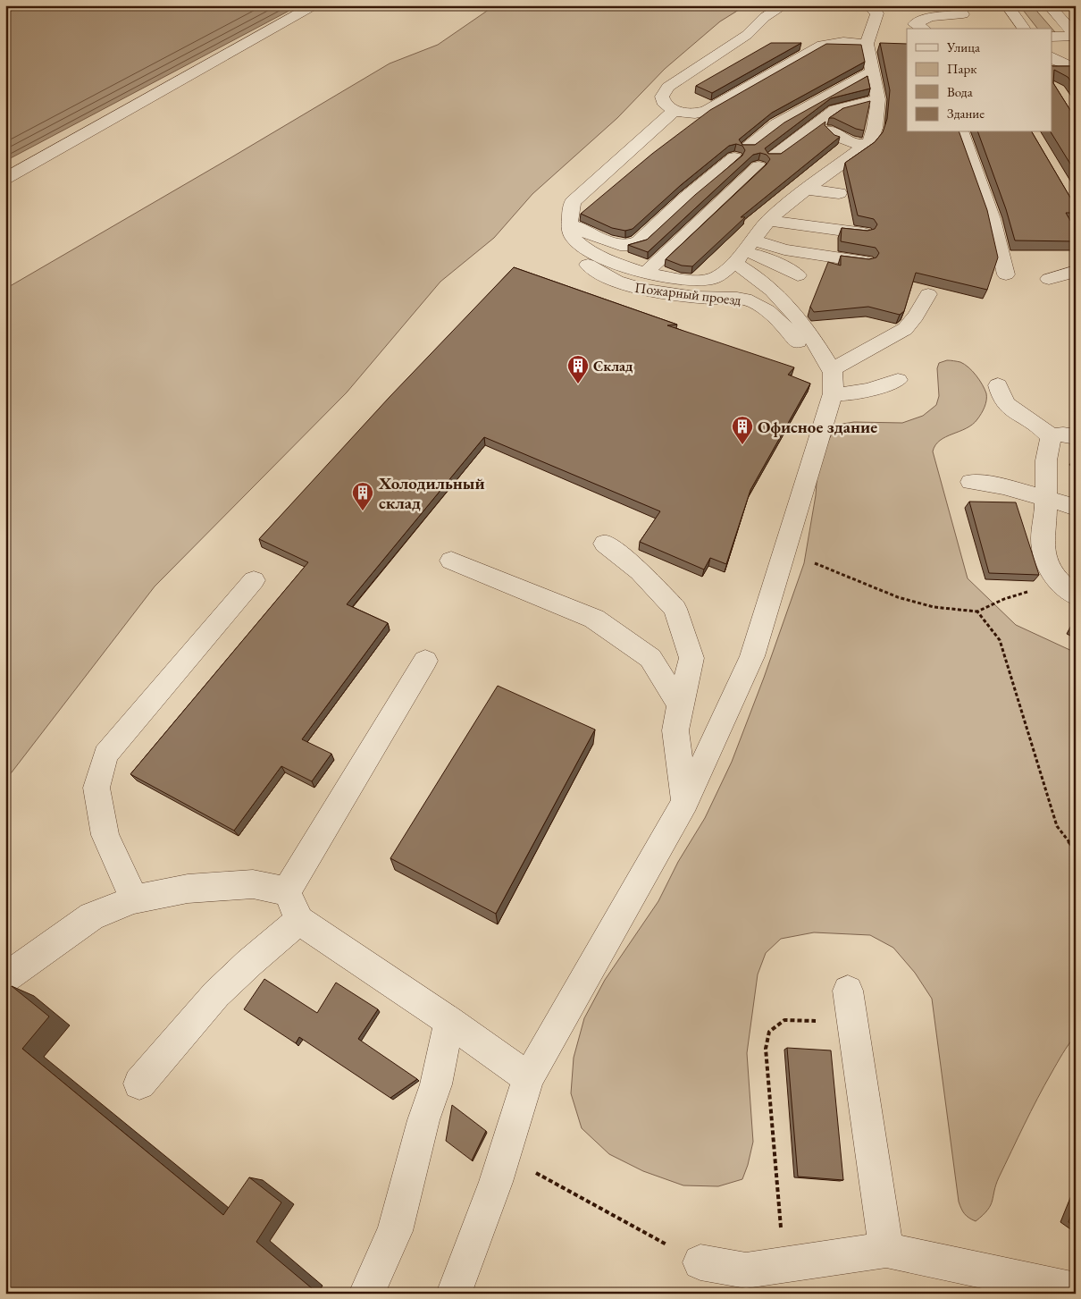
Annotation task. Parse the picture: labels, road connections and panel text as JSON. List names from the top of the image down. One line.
{"streets":{"street":["Пожарный проезд"]},"places":{"building":["Склад","Офисное здание","Холодильный склад"]},"legend":["Улица","Парк","Вода","Здание"]}
